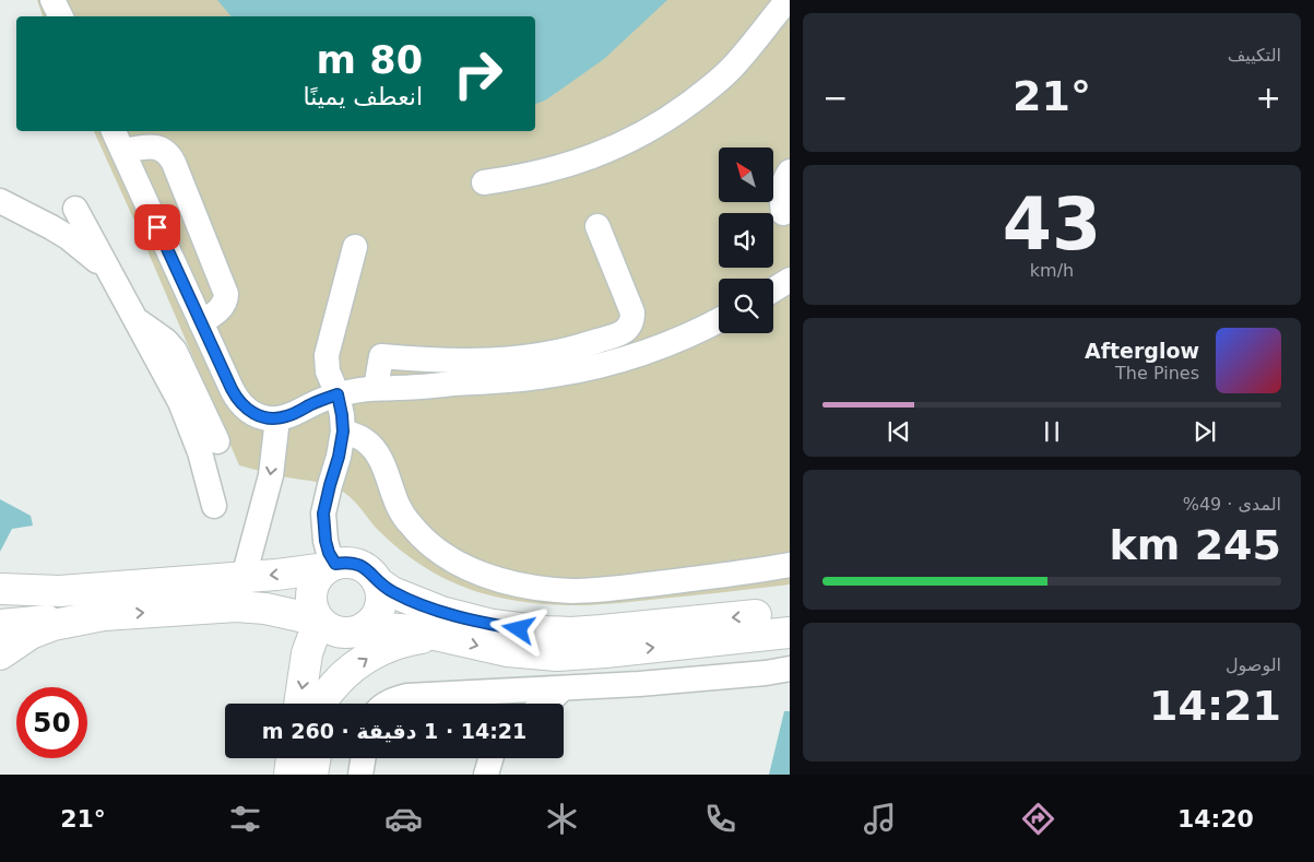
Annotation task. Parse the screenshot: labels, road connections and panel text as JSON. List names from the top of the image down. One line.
{"north":"top left","page":{"tile":["التكييف",["43","km/h"],["المدى · 49%","245 km"],["الوصول","14:21"]],"turn":["80 m","انعطف يمينًا"],"heat":["−","21°","+"],"song":["Afterglow","The Pines"],"limit":"50","trip":"14:21 · 1 دقيقة · 260 m","tabs":["14:20","21°"]}}
